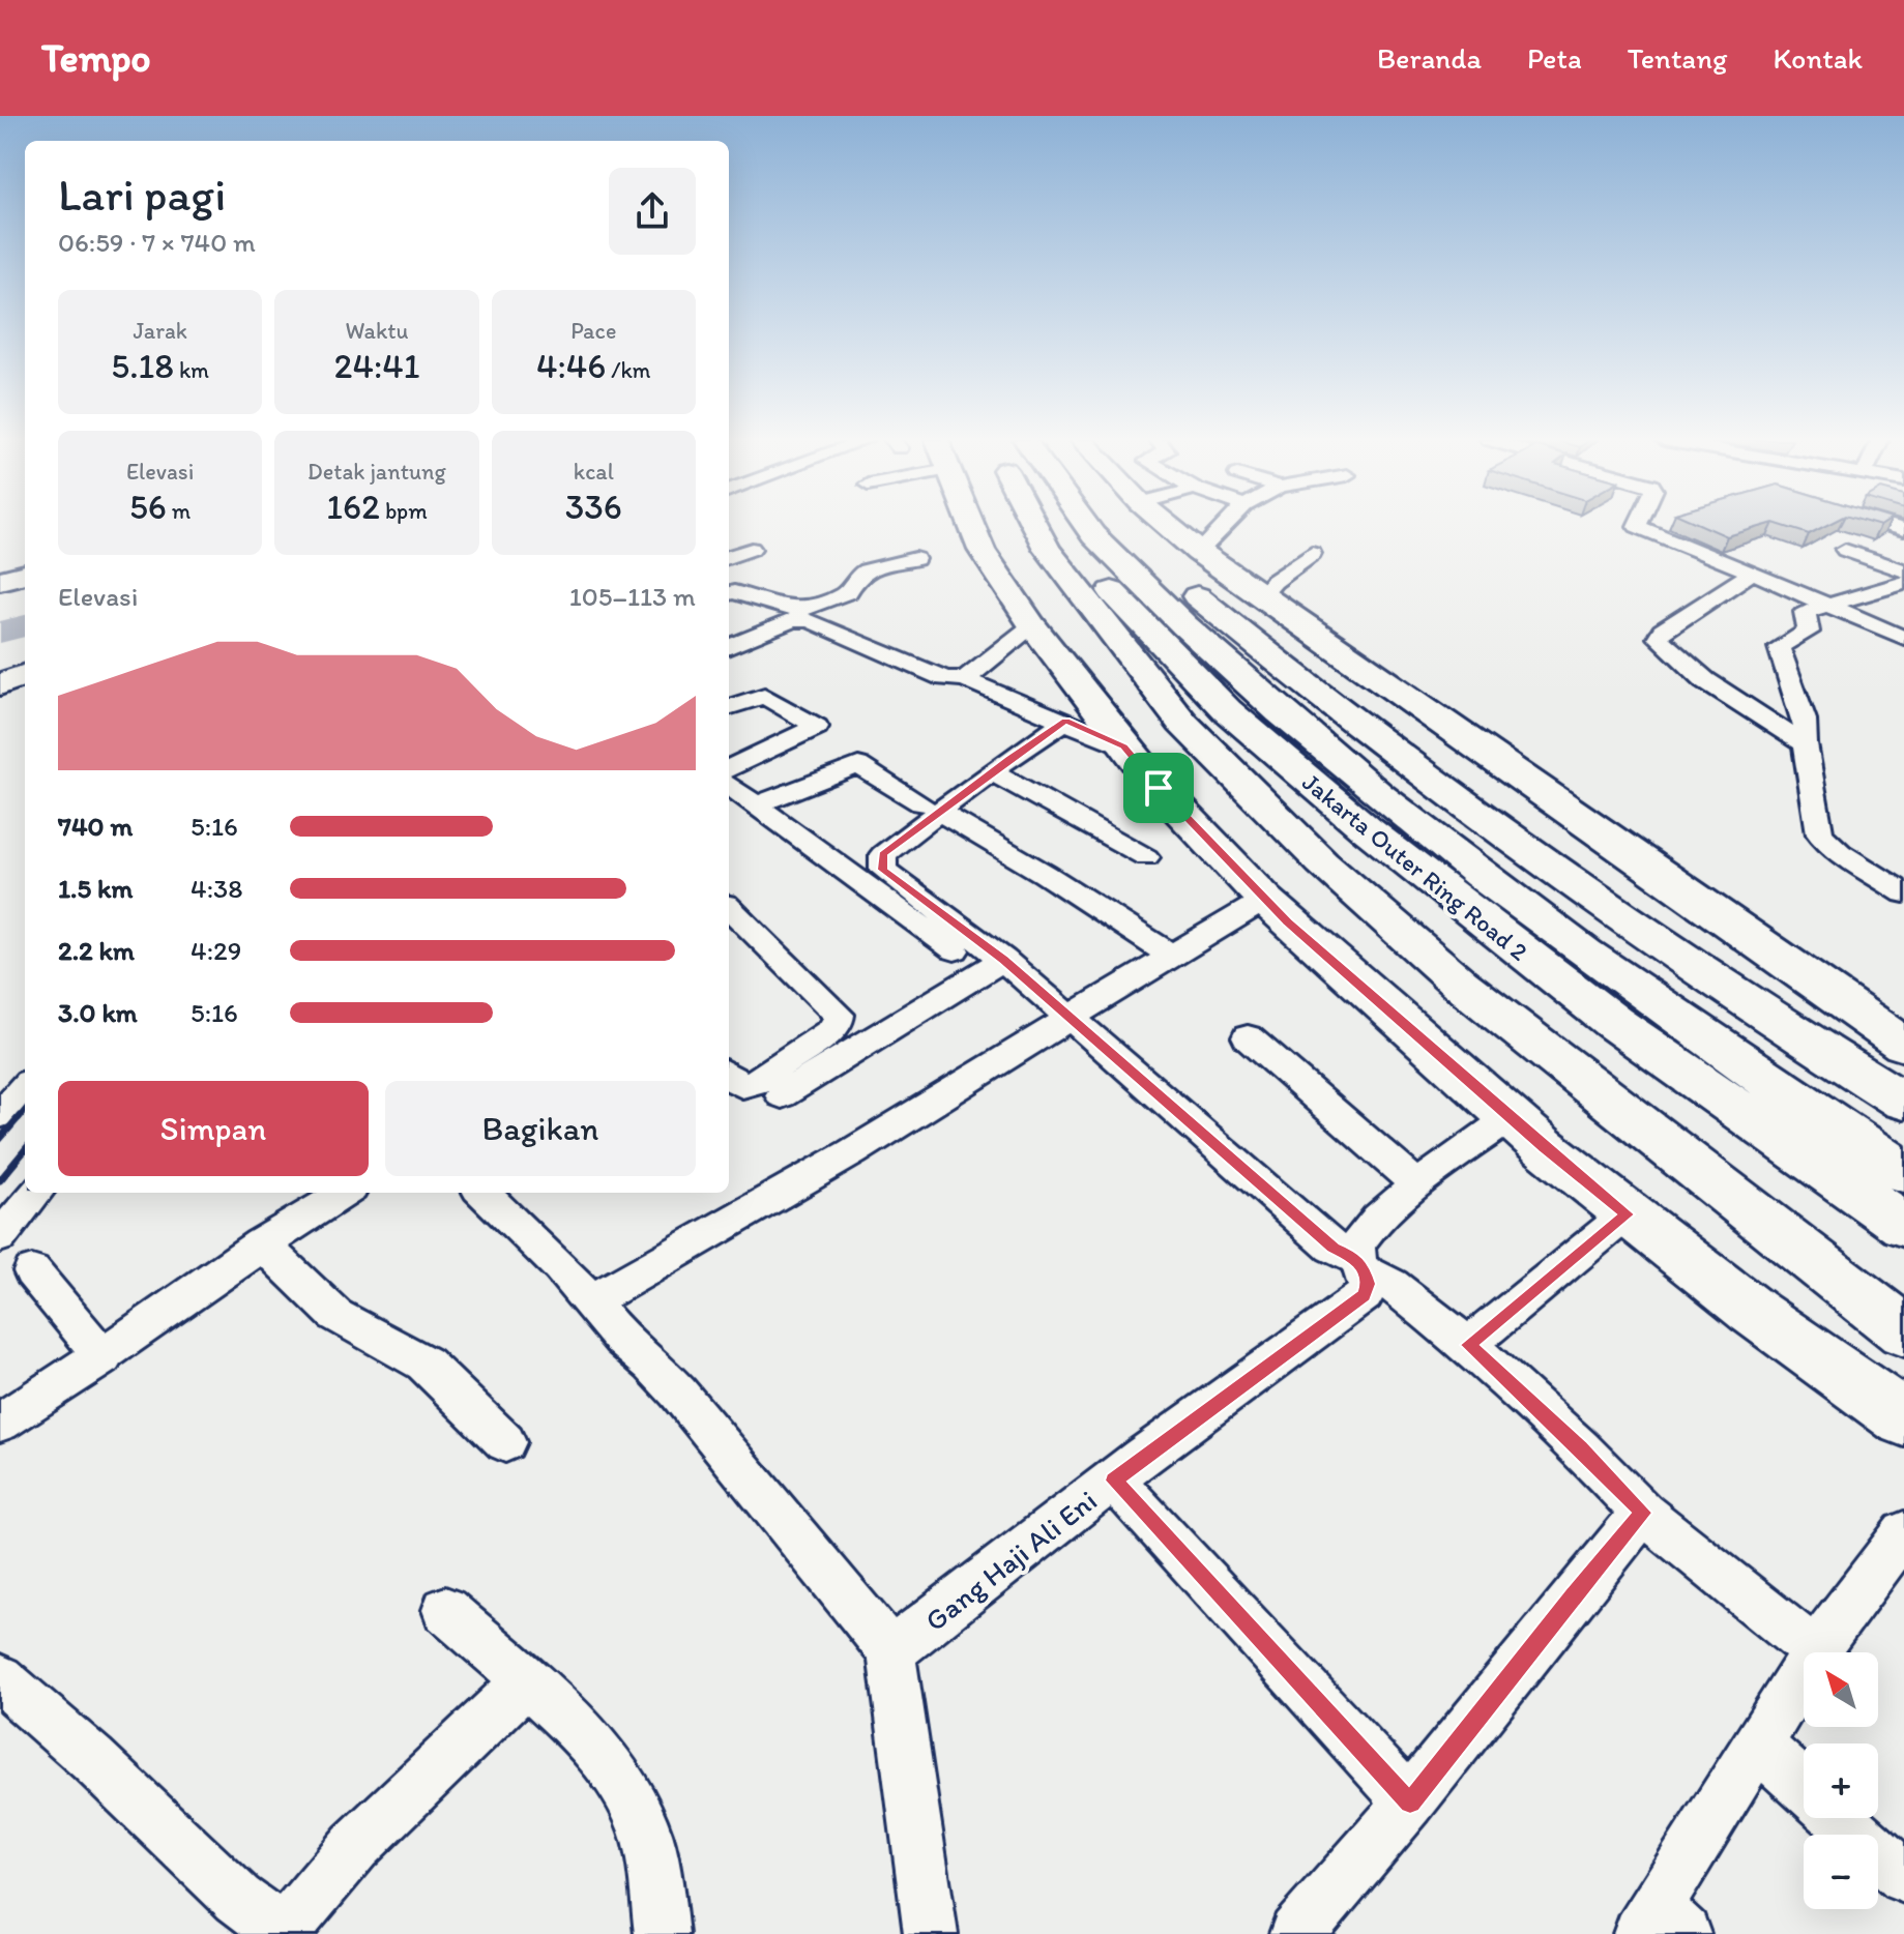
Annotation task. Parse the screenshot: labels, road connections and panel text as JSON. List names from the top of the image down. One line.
{"streets":{"main road":["Jakarta Outer Ring Road 2"],"street":["Gang Haji Ali Eni"]},"north":"top left","page":{"header":"Tempo","nav":["Beranda","Peta","Tentang","Kontak"],"heading":["Lari pagi","06:59 · 7 × 740 m"],"stats":[["Jarak","5.18 km"],["Waktu","24:41"],["Pace","4:46 /km"],["Elevasi","56 m"],["Detak jantung","162 bpm"],["kcal","336"]],"chart":["Elevasi","105–113 m"],"list":[{"name":"740 m","note":"5:16"},{"name":"1.5 km","note":"4:38"},{"name":"2.2 km","note":"4:29"},{"name":"3.0 km","note":"5:16"}],"buttons":["Simpan","Bagikan"],"map_buttons":["+","−"]}}
